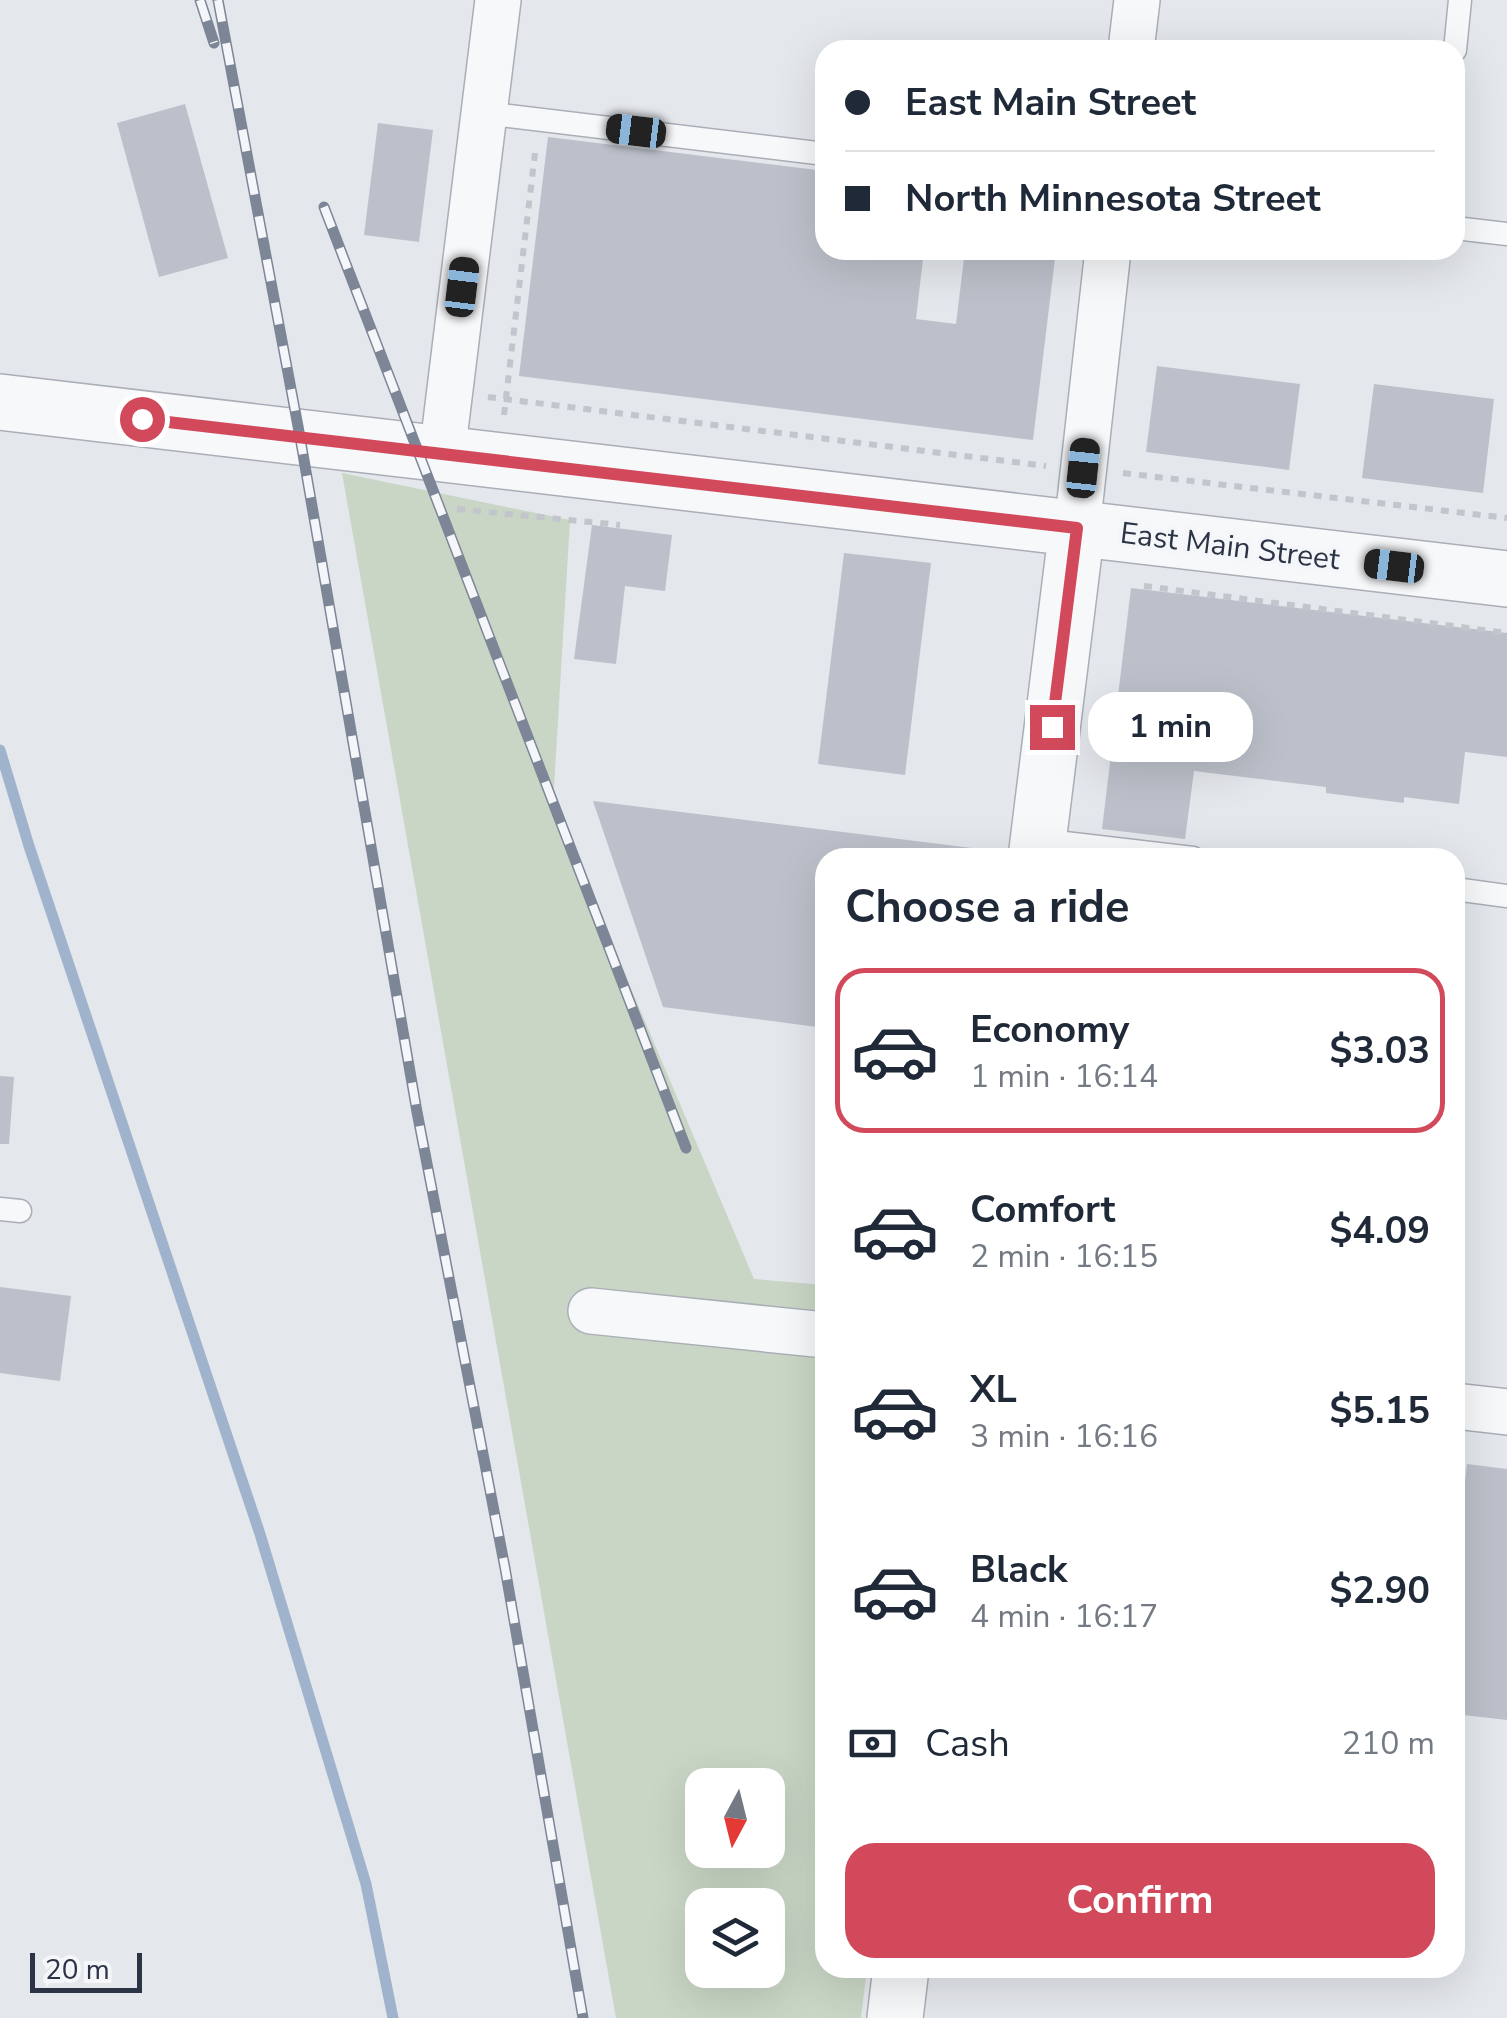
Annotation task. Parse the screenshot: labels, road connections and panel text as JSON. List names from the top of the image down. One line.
{"streets":{"street":["East Main Street"]},"scale_bar":"20 m","north":"bottom","page":{"banner":["East Main Street","North Minnesota Street"],"bubble":"1 min","heading":"Choose a ride","list":[{"name":"Economy","note":"1 min · 16:14","value":"$3.03"},{"name":"Comfort","note":"2 min · 16:15","value":"$4.09"},{"name":"XL","note":"3 min · 16:16","value":"$5.15"},{"name":"Black","note":"4 min · 16:17","value":"$2.90"}],"pay":["Cash","210 m"],"buttons":"Confirm","scale":"20 m"}}
